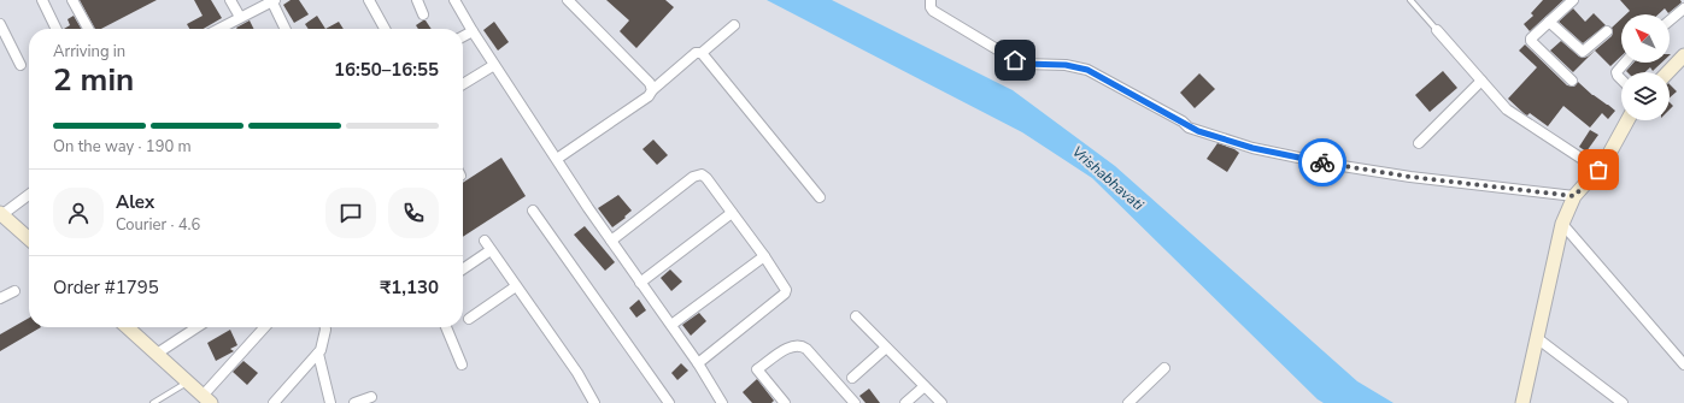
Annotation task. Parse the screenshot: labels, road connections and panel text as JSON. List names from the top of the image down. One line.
{"water":["Vrishabhavati"],"north":"top left","page":{"heading":["2 min","Arriving in","16:50–16:55"],"panel":["Alex","Courier · 4.6","Order #1795","₹1,130"],"bar":"On the way · 190 m"}}
